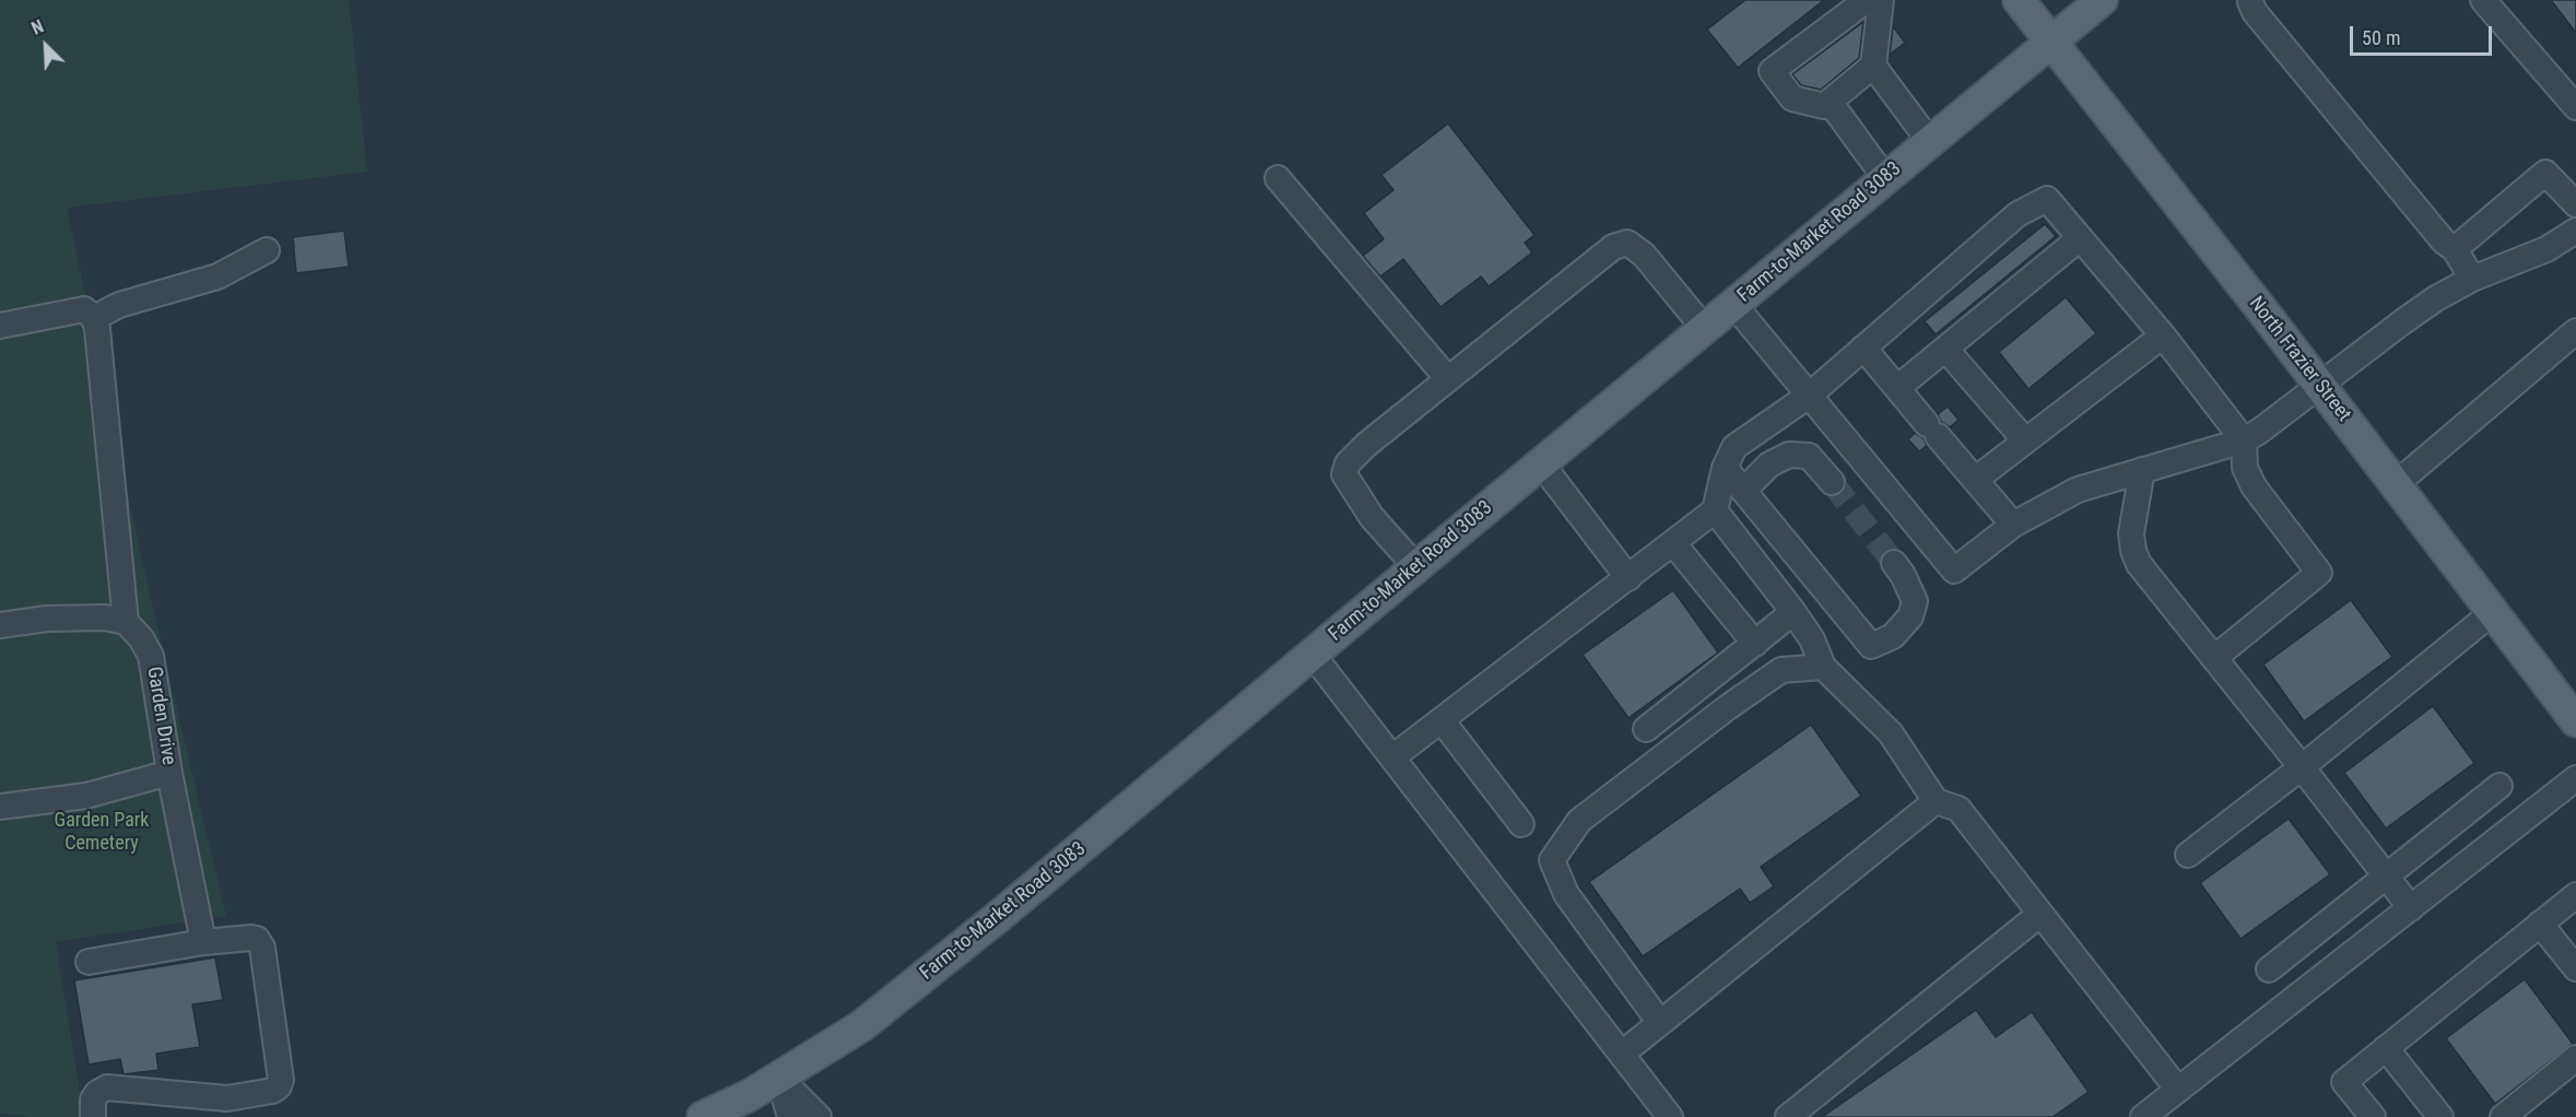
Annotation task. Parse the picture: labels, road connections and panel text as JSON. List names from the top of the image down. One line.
{"streets":{"main road":["Farm-to-Market Road 3083","North Frazier Street"],"street":["Garden Drive"]},"crossings":[["Farm-to-Market Road 3083","North Frazier Street"]],"parks":["Garden Park Cemetery"],"scale_bar":"50 m","north":"top left"}
